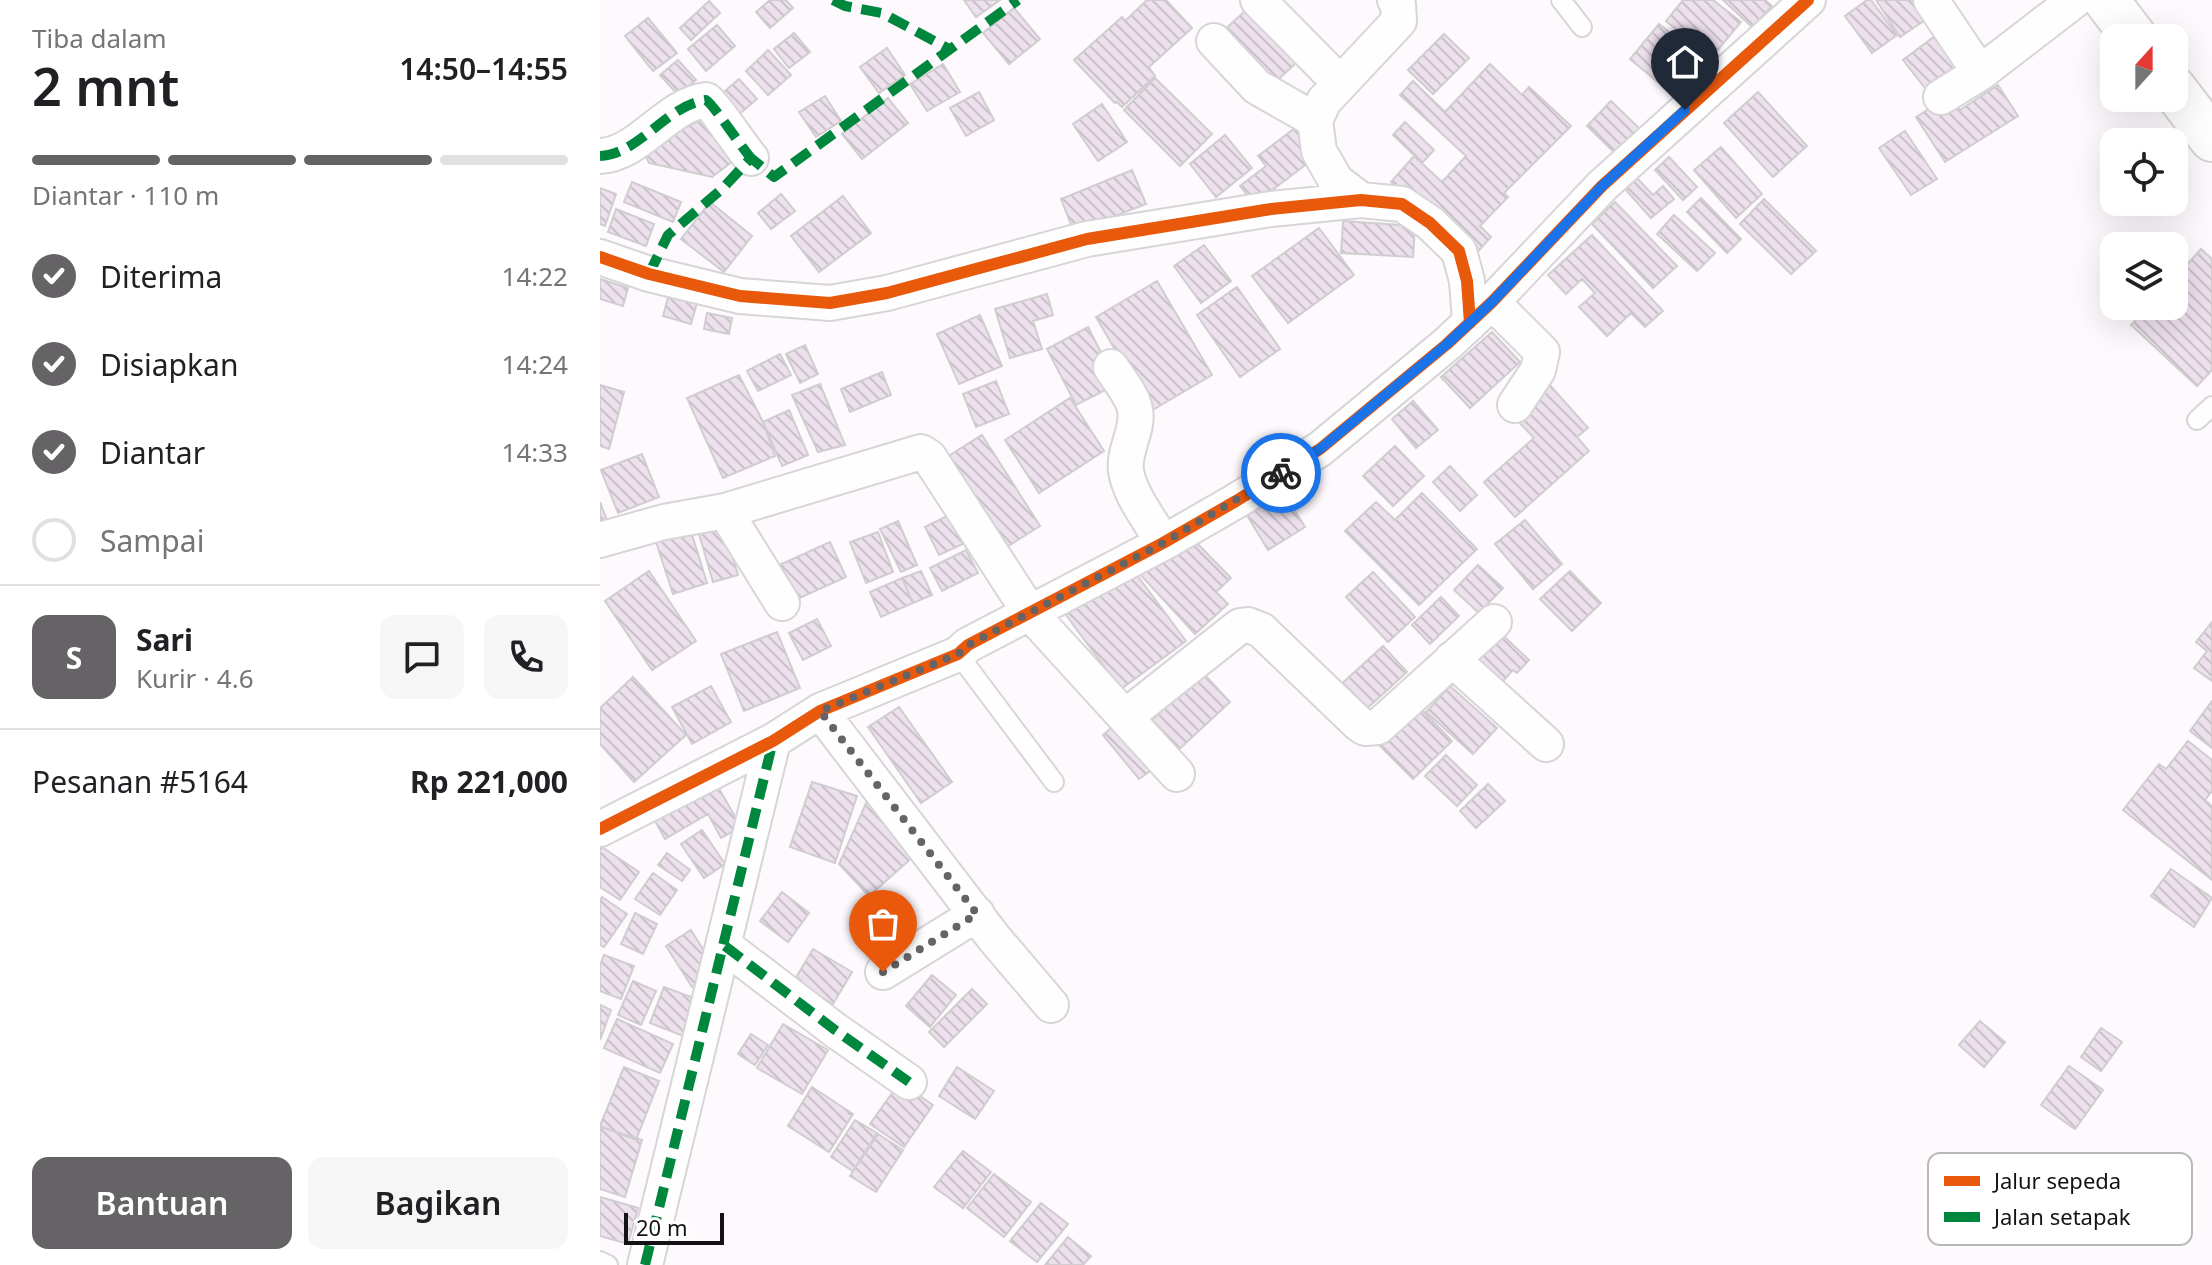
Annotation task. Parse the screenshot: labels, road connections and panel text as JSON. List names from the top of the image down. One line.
{"legend":["Jalur sepeda","Jalan setapak"],"scale_bar":"20 m","north":"top","page":{"heading":["2 mnt","Tiba dalam","14:50–14:55"],"panel":["Sari","Kurir · 4.6","Pesanan #5164","Rp 221,000"],"bar":"Diantar · 110 m","list":[["Diterima","14:22"],["Disiapkan","14:24"],["Diantar","14:33"],"Sampai"],"round":"S","buttons":["Bantuan","Bagikan"],"scale":"20 m"}}
